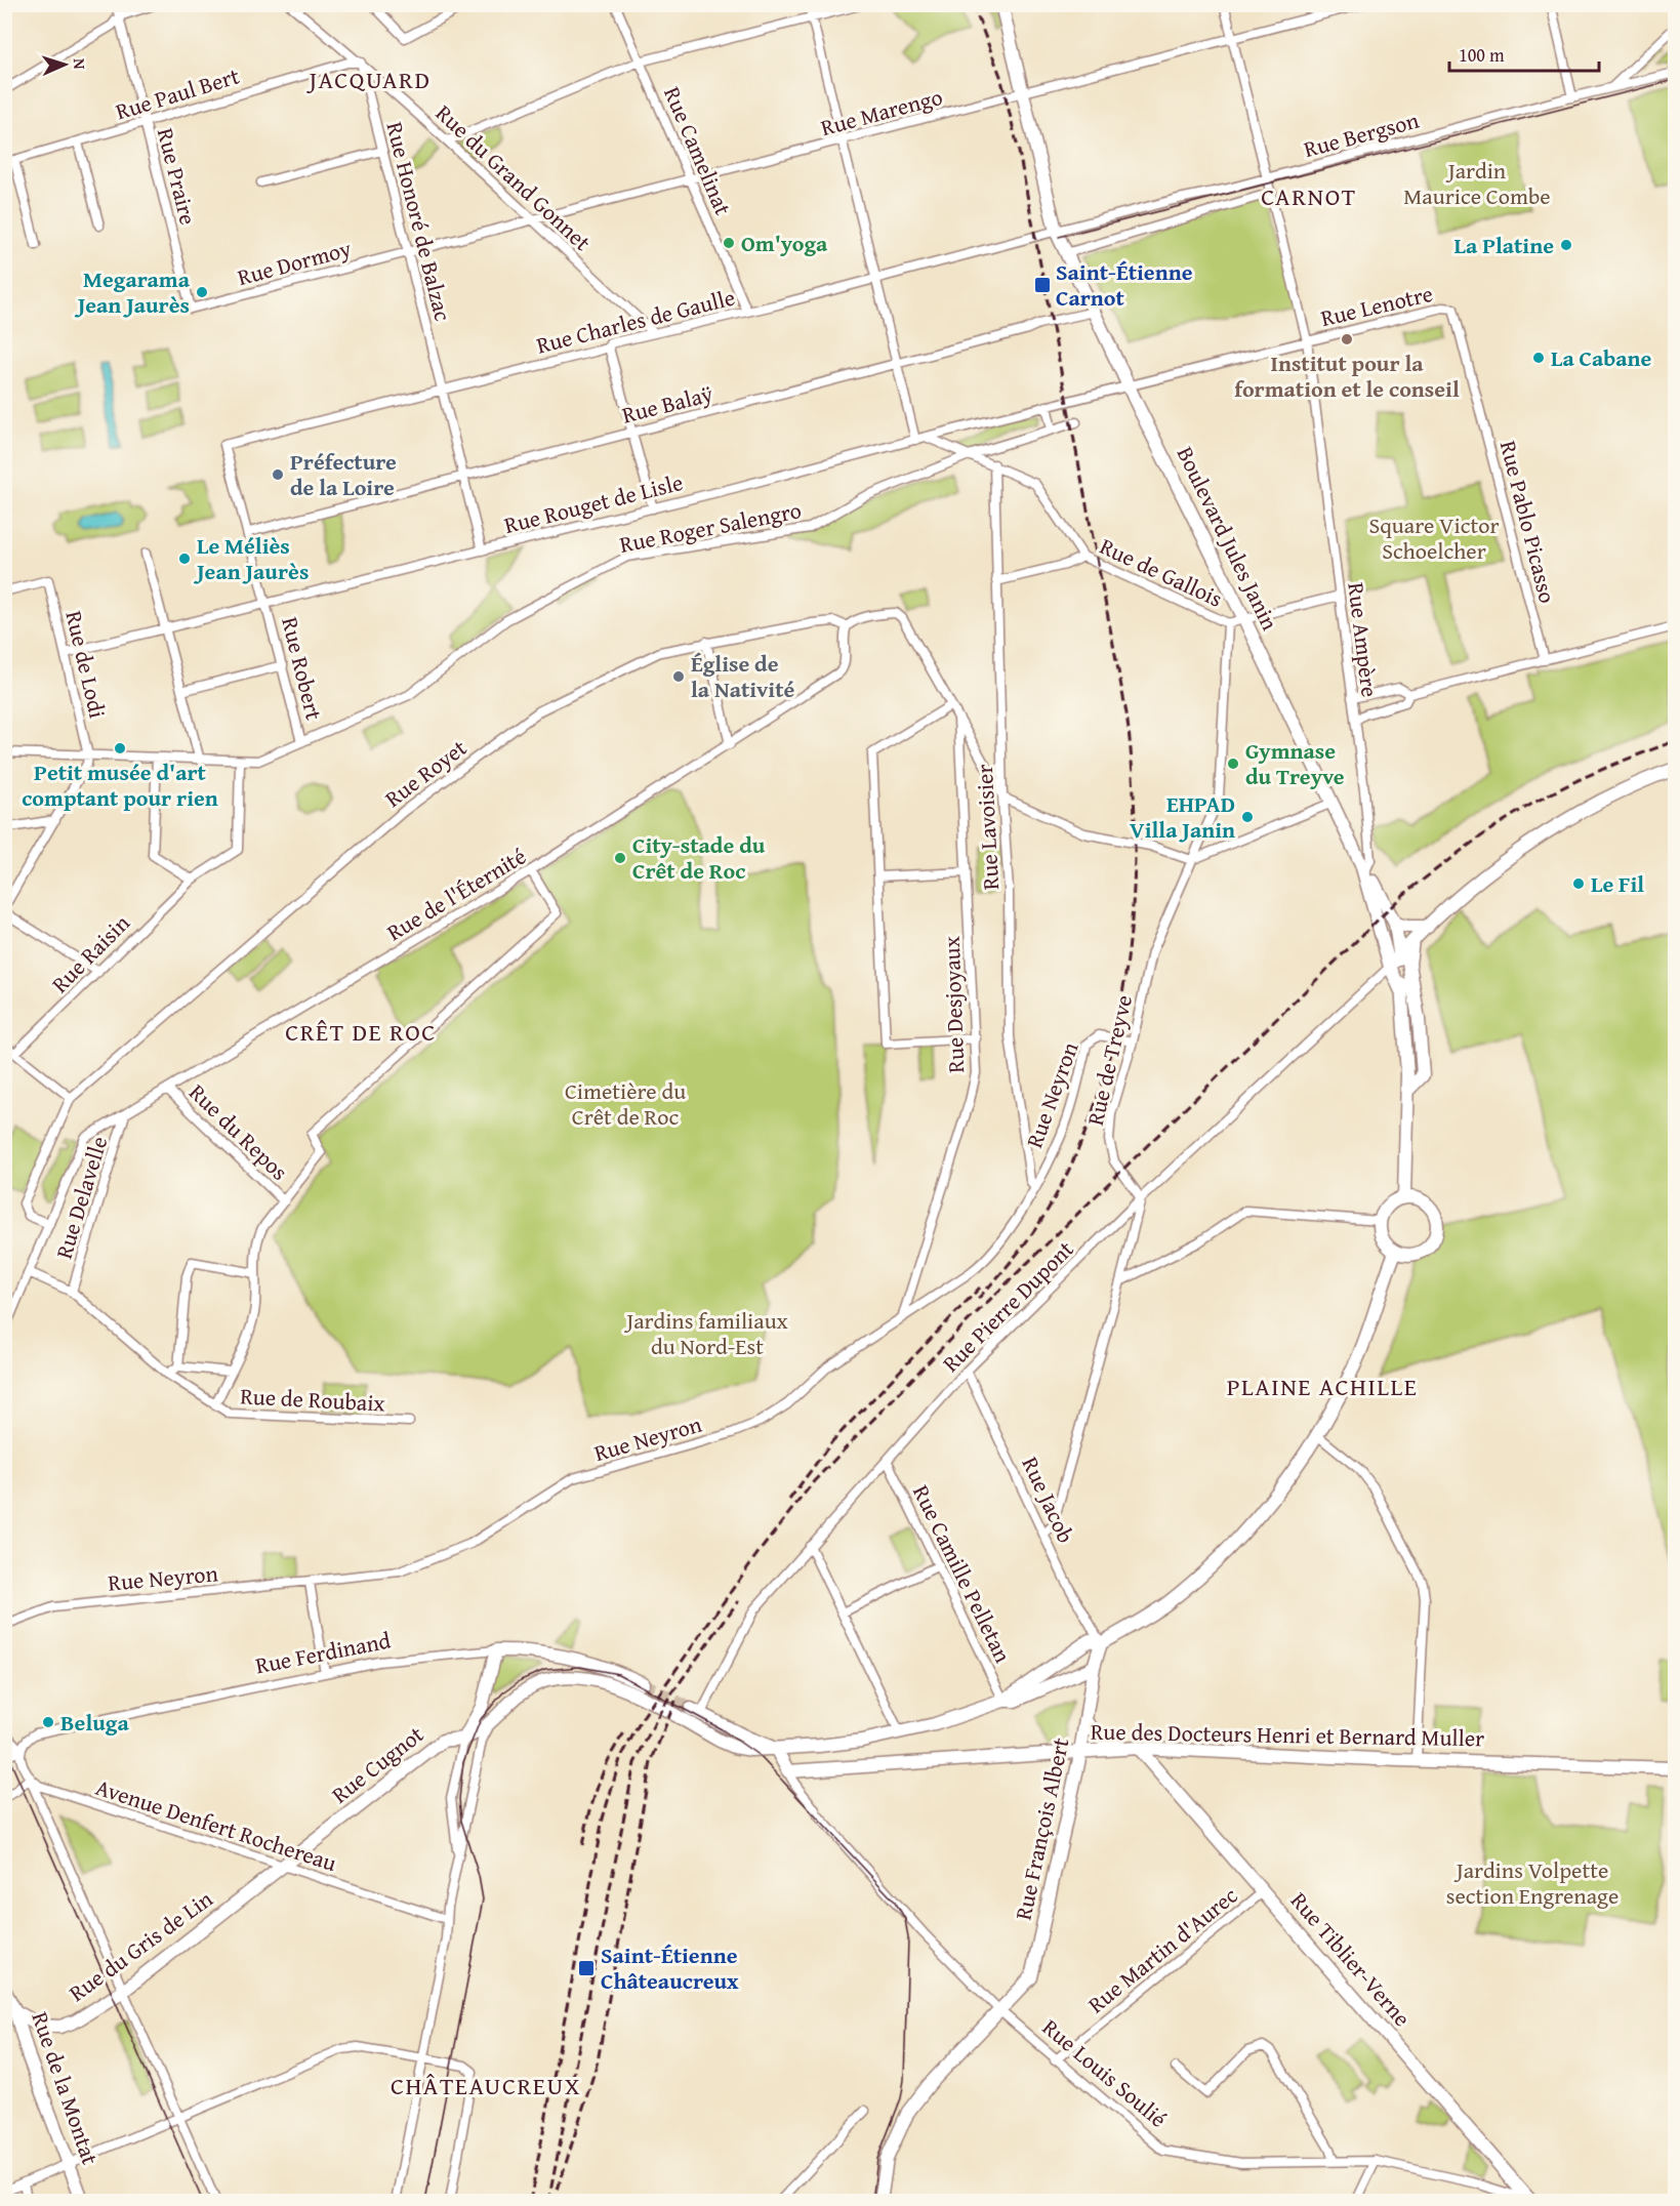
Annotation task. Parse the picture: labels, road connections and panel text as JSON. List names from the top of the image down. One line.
{"streets":{"main road":["Boulevard Jules Janin","Rue Ferdinand","Rue des Docteurs Henri et Bernard Muller","Rue Cugnot","Rue François Albert","Rue du Gris de Lin","Rue Tiblier-Verne","Rue Louis Soulié","Rue de la Montat"],"street":["Rue Paul Bert","Rue Marengo","Rue Bergson","Rue Camelinat","Rue Praire","Rue du Grand Gonnet","Rue Honoré de Balzac","Rue Dormoy","Rue Lenotre","Rue Charles de Gaulle","Rue Balaÿ","Rue Rouget de Lisle","Rue Pablo Picasso","Rue Roger Salengro","Rue de Gallois","Rue Ampère","Rue de Lodi","Rue Robert","Rue Royet","Rue Lavoisier","Rue de l'Éternité","Rue Raisin","Rue Desjoyaux","Rue de Treyve","Rue Neyron","Rue du Repos","Rue Delavelle","Rue Pierre Dupont","Rue de Roubaix","Rue Jacob","Rue Camille Pelletan","Avenue Denfert Rochereau","Rue Martin d'Aurec"]},"crossings":[["Rue Paul Bert","Rue Praire"],["Rue Paul Bert","Rue du Grand Gonnet"],["Rue Paul Bert","Rue Honoré de Balzac"],["Rue Marengo","Rue Camelinat"],["Rue Marengo","Rue du Grand Gonnet"],["Rue Marengo","Rue Honoré de Balzac"],["Rue Marengo","Rue Dormoy"],["Rue Marengo","Boulevard Jules Janin"],["Rue Marengo","Rue Ampère"],["Rue Bergson","Rue Charles de Gaulle"],["Rue Bergson","Boulevard Jules Janin"],["Rue Bergson","Rue Ampère"],["Rue Camelinat","Rue Charles de Gaulle"],["Rue Praire","Rue Dormoy"],["Rue du Grand Gonnet","Rue Honoré de Balzac"],["Rue du Grand Gonnet","Rue Charles de Gaulle"],["Rue Honoré de Balzac","Rue Dormoy"],["Rue Honoré de Balzac","Rue Charles de Gaulle"],["Rue Honoré de Balzac","Rue Balaÿ"],["Rue Honoré de Balzac","Rue Rouget de Lisle"],["Rue Lenotre","Rue Rouget de Lisle"],["Rue Lenotre","Rue Pablo Picasso"],["Rue Lenotre","Boulevard Jules Janin"],["Rue Lenotre","Rue Ampère"],["Rue Charles de Gaulle","Boulevard Jules Janin"],["Rue Charles de Gaulle","Rue Robert"],["Rue Balaÿ","Boulevard Jules Janin"],["Rue Balaÿ","Rue Robert"],["Rue Rouget de Lisle","Boulevard Jules Janin"],["Rue Rouget de Lisle","Rue de Gallois"],["Rue Rouget de Lisle","Rue de Lodi"],["Rue Rouget de Lisle","Rue Robert"],["Rue Roger Salengro","Rue de Gallois"],["Rue Roger Salengro","Rue de Lodi"],["Rue Roger Salengro","Rue Robert"],["Rue Roger Salengro","Rue Raisin"],["Boulevard Jules Janin","Rue de Gallois"],["Boulevard Jules Janin","Rue Ampère"],["Boulevard Jules Janin","Rue Pierre Dupont"],["Rue de Gallois","Rue Ampère"],["Rue de Gallois","Rue Lavoisier"],["Rue de Gallois","Rue de Treyve"],["Rue Royet","Rue de l'Éternité"],["Rue Lavoisier","Rue Neyron"],["Rue de l'Éternité","Rue du Repos"],["Rue de l'Éternité","Rue Delavelle"],["Rue Desjoyaux","Rue Neyron"],["Rue de Treyve","Rue Neyron"],["Rue de Treyve","Rue Pierre Dupont"],["Rue Delavelle","Rue de Roubaix"],["Rue Pierre Dupont","Rue Jacob"],["Rue Pierre Dupont","Rue Camille Pelletan"],["Rue Jacob","Rue François Albert"],["Rue des Docteurs Henri et Bernard Muller","Rue François Albert"],["Rue des Docteurs Henri et Bernard Muller","Rue Tiblier-Verne"],["Rue des Docteurs Henri et Bernard Muller","Rue Louis Soulié"],["Rue Cugnot","Avenue Denfert Rochereau"],["Rue Cugnot","Rue du Gris de Lin"],["Rue Cugnot","Rue Louis Soulié"],["Avenue Denfert Rochereau","Rue du Gris de Lin"],["Rue François Albert","Rue Louis Soulié"],["Rue du Gris de Lin","Rue de la Montat"],["Rue Martin d'Aurec","Rue Tiblier-Verne"],["Rue Martin d'Aurec","Rue Louis Soulié"],["Rue Tiblier-Verne","Rue Louis Soulié"]],"districts":["JACQUARD","CARNOT","CRÊT DE ROC","PLAINE ACHILLE","CHÂTEAUCREUX"],"parks":["Jardin Maurice Combe","Square Victor Schoelcher","Cimetière du Crêt de Roc","Jardins familiaux du Nord-Est","Jardins Volpette section Engrenage"],"places":{"other":["Om'yoga","La Platine","Megarama Jean Jaurès","Institut pour la formation et le conseil","La Cabane","Préfecture de la Loire","Le Méliès Jean Jaurès","Église de la Nativité","Petit musée d'art comptant pour rien","Gymnase du Treyve","EHPAD Villa Janin","City-stade du Crêt de Roc","Le Fil","Beluga"],"transit":["Saint-Étienne Carnot","Saint-Étienne Châteaucreux"]},"scale_bar":"100 m","north":"right"}
